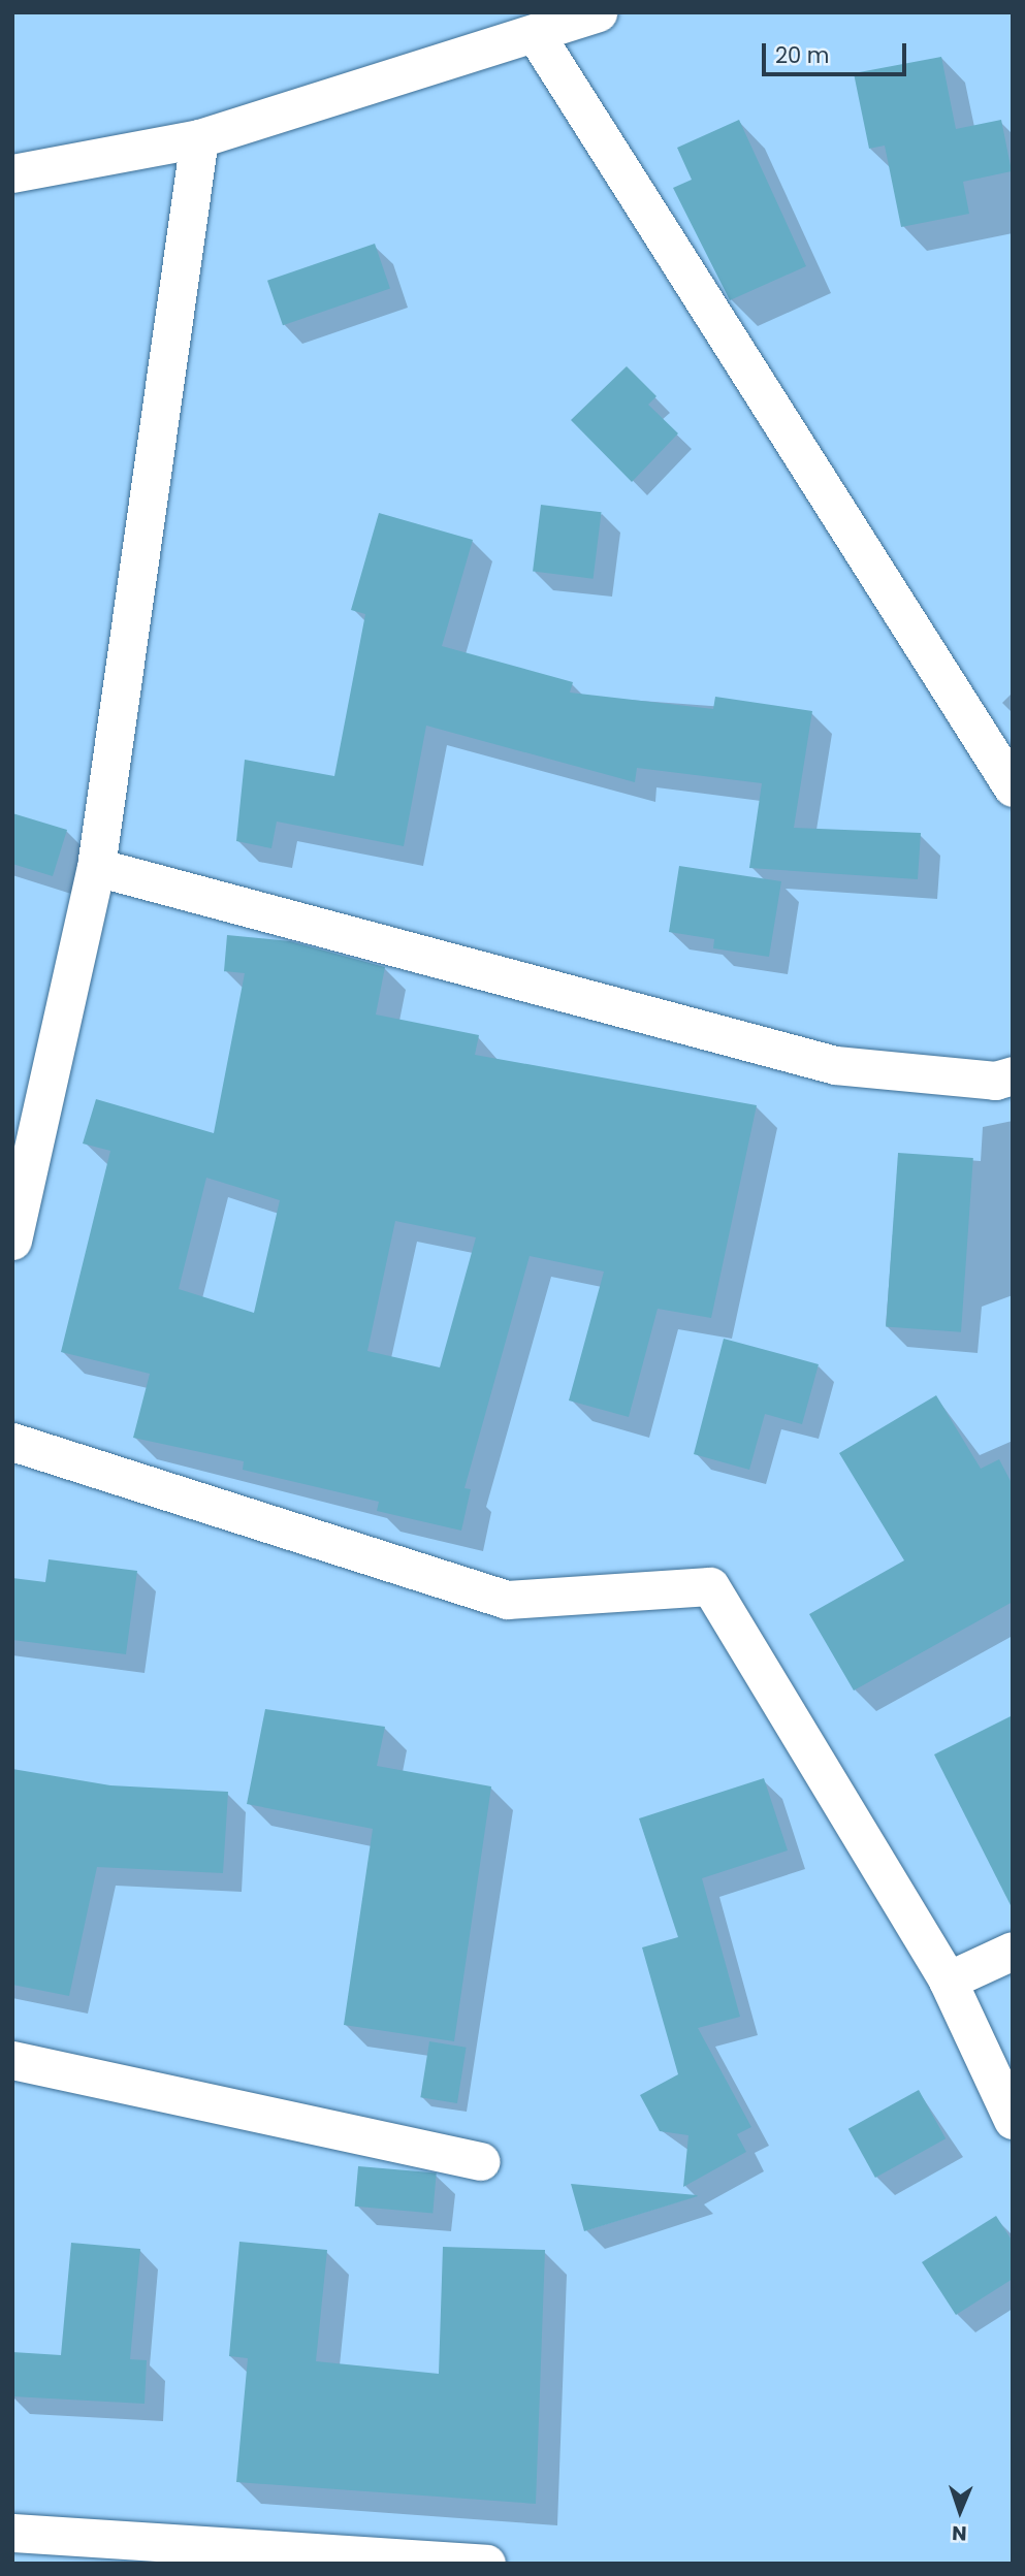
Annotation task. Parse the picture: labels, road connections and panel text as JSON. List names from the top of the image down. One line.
{"scale_bar":"20 m","north":"bottom"}
